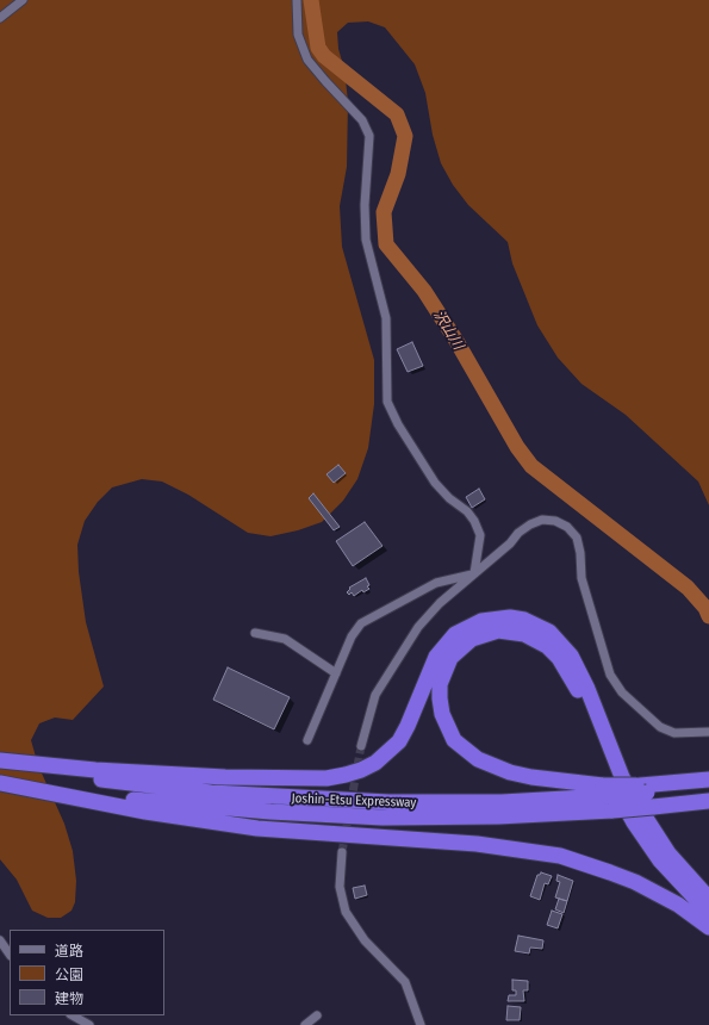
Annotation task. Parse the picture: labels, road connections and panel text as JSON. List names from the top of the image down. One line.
{"streets":{"highway":["Joshin-Etsu Expressway"]},"water":["沢山川"],"legend":["道路","公園","建物"]}
